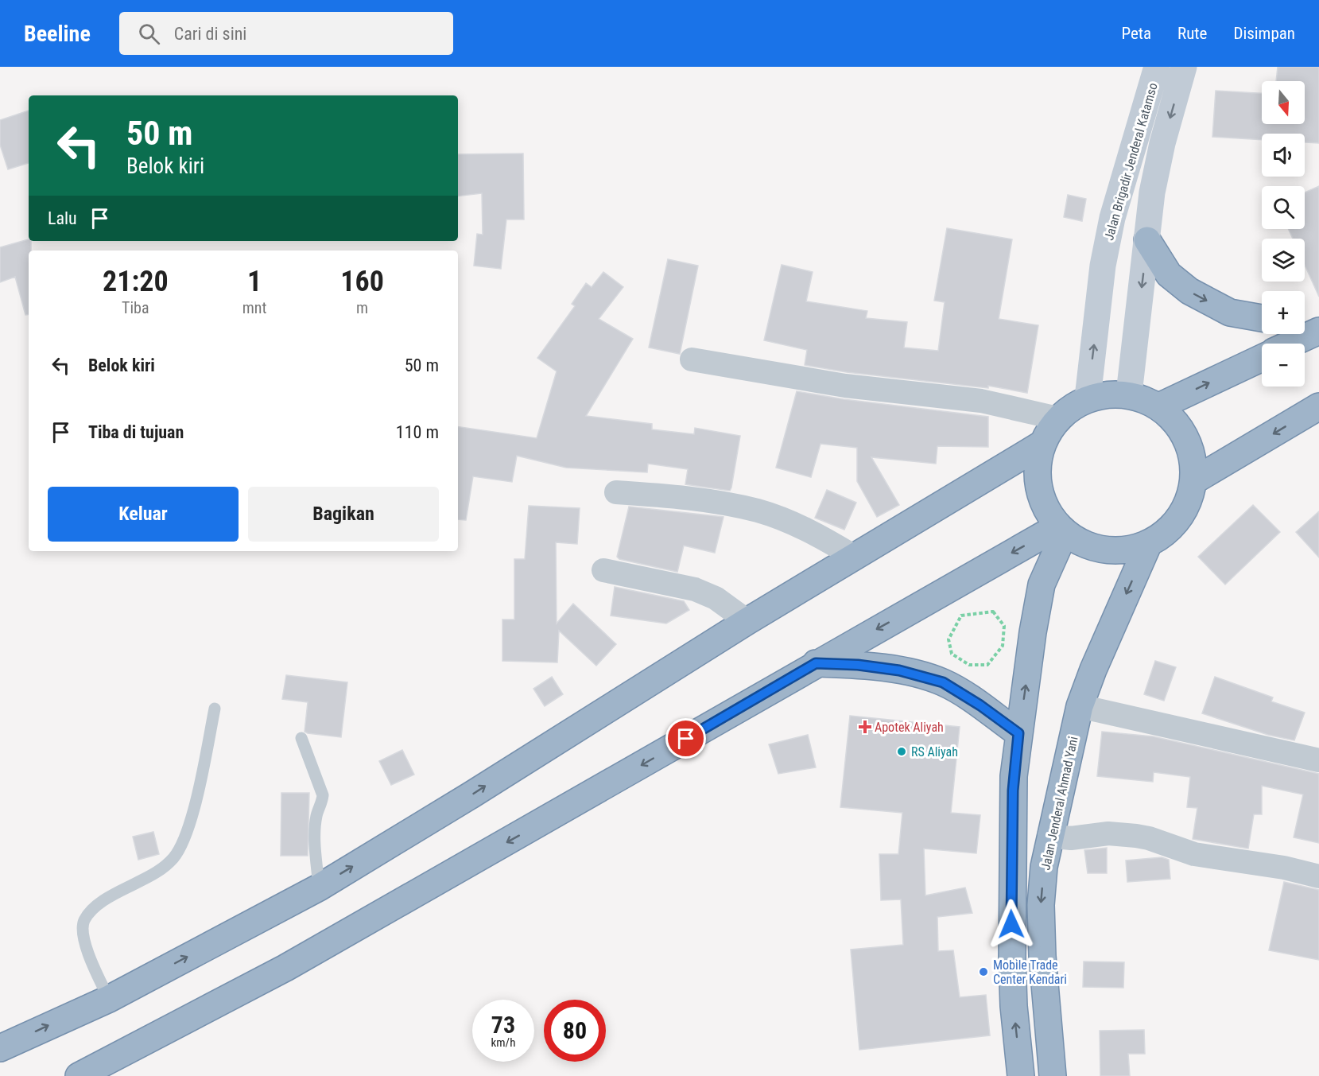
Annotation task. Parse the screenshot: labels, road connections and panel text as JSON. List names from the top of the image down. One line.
{"streets":{"highway":["Jalan Jenderal Ahmad Yani"],"main road":["Jalan Brigadir Jenderal Katamso"]},"crossings":[["Jalan Brigadir Jenderal Katamso","Jalan Jenderal Ahmad Yani"]],"places":{"health":["Apotek Aliyah"],"other":["RS Aliyah","Mobile Trade Center Kendari"]},"north":"bottom","page":{"header":"Beeline","search":"Cari di sini","nav":["Peta","Rute","Disimpan"],"map_buttons":["+","−"],"turn":["50 m","Belok kiri"],"then":"Lalu","eta":["21:20","Tiba","1","mnt","160","m"],"list":[{"name":"Belok kiri","value":"50 m"},{"name":"Tiba di tujuan","value":"110 m"}],"buttons":["Keluar","Bagikan"],"speed":"73 km/h","limit":"80"}}
